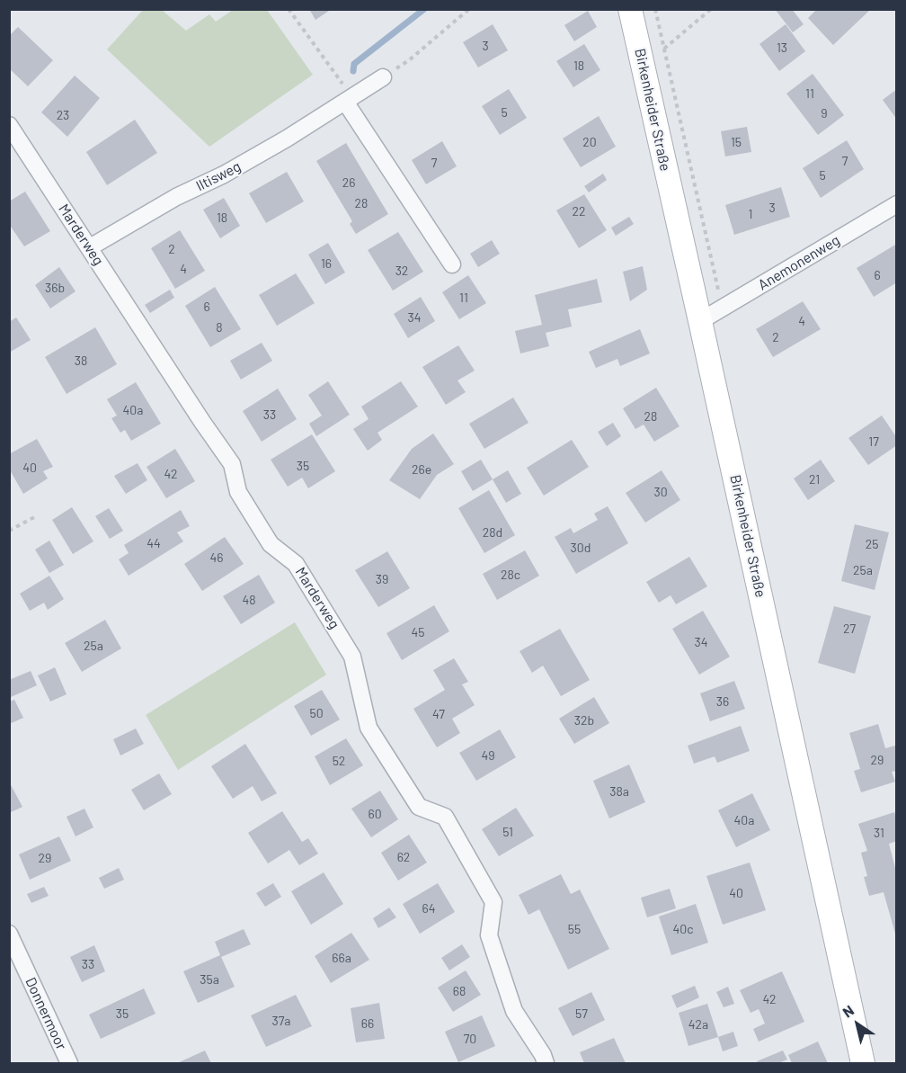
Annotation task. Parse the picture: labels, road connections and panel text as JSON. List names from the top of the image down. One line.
{"streets":{"street":["Birkenheider Straße","Iltisweg","Marderweg","Anemonenweg","Donnermoor"]},"crossings":[["Birkenheider Straße","Anemonenweg"],["Iltisweg","Marderweg"]],"house_numbers":["3","13","18","11","5","9","23","20","15","7","7","5","26","28","3","22","1","18","2","16","4","32","6","36b","11","6","34","4","8","2","38","40a","33","28","17","35","40","26e","42","21","30","28d","44","25","30d","46","25a","28c","39","48","27","45","34","25a","36","50","47","32b","49","29","52","38a","60","40a","51","31","62","29","40","64","55","40c","66a","33","35a","68","42","35","57","37a","66","42a","70"],"north":"top left"}
